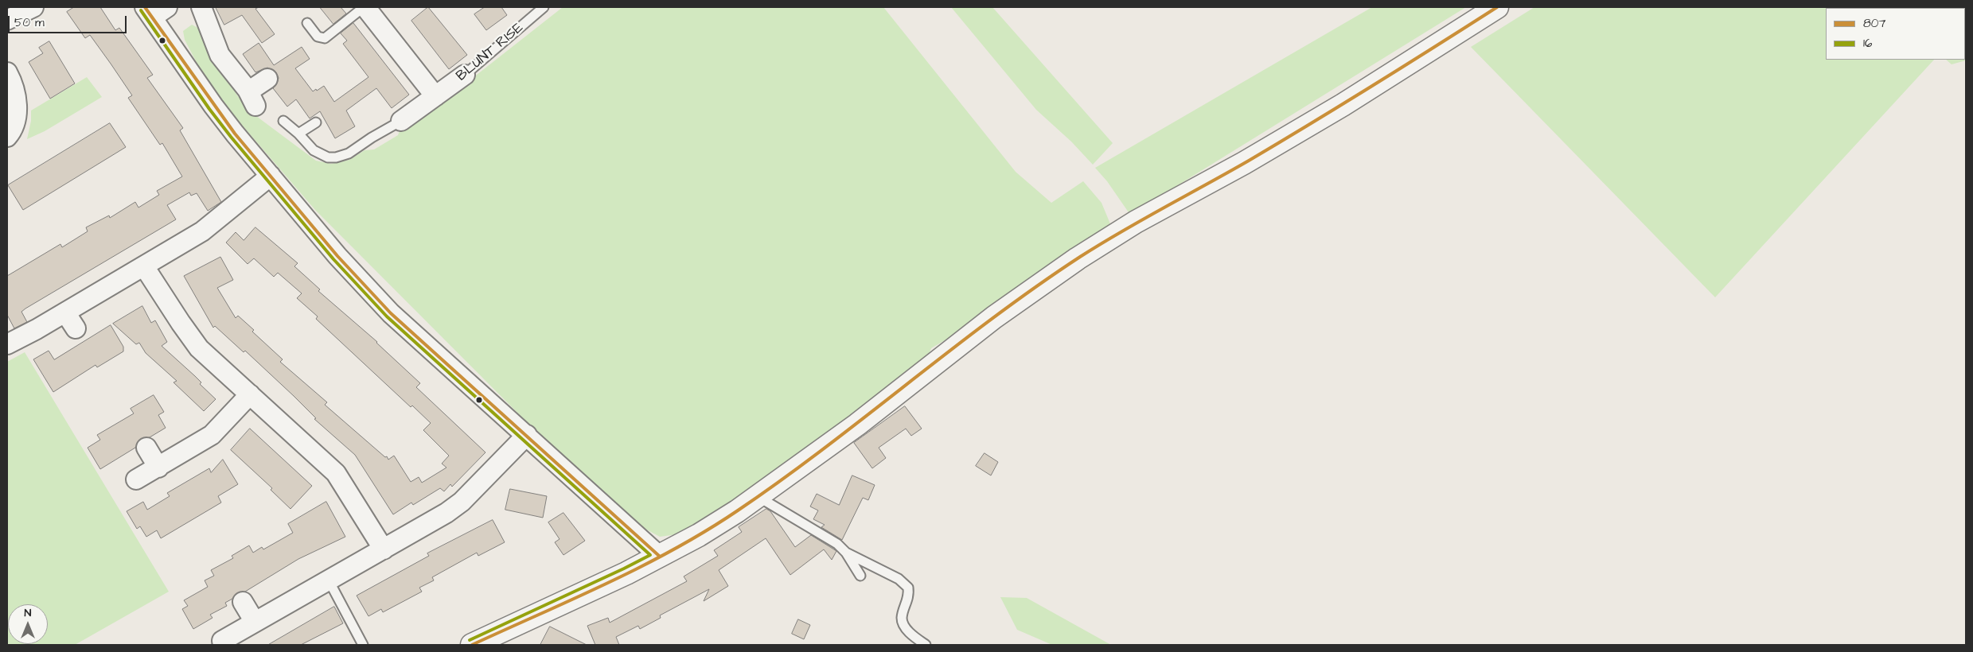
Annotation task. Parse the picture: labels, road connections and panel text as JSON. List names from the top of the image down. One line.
{"streets":{"street":["BLUNT RISE"]},"lines":["transit line 807","transit line 16"],"legend":["807","16"],"scale_bar":"50 m","north":"top"}
